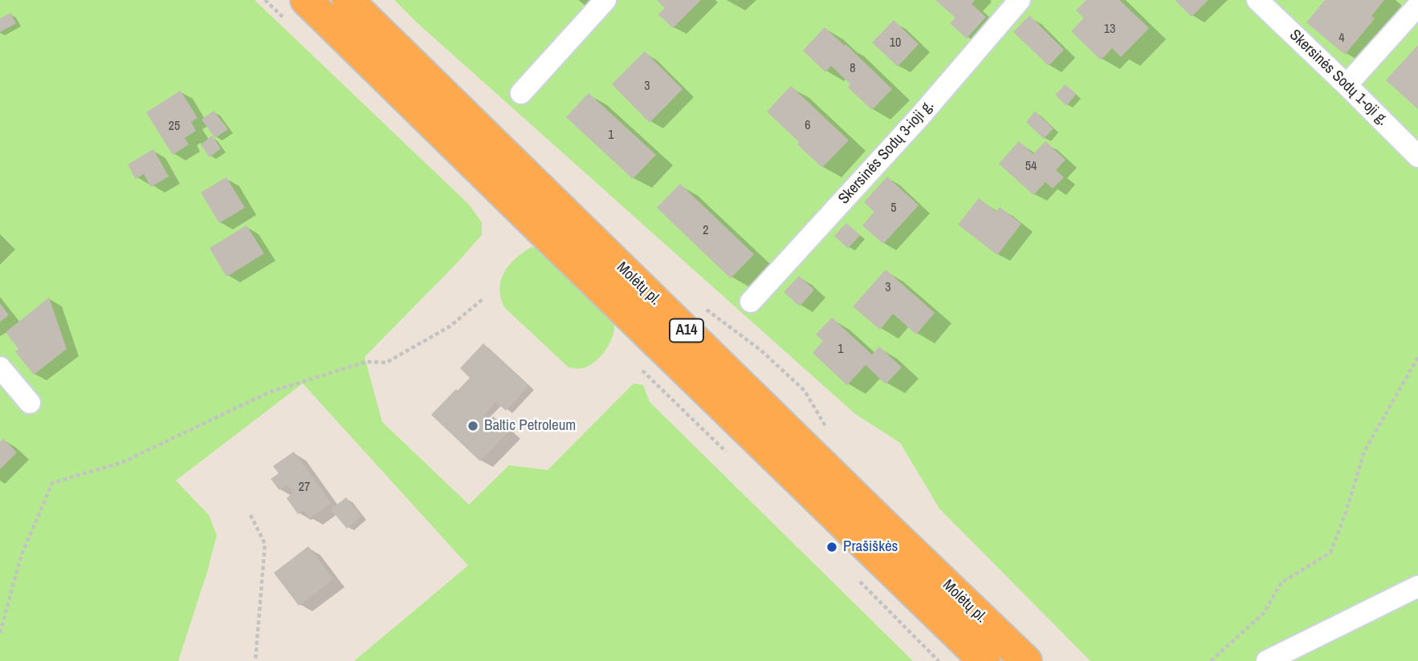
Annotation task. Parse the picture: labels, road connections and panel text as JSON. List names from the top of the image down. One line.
{"streets":{"highway":["Molėtų pl.","A14"],"street":["Skersinės Sodų 1-oji g.","Skersinės Sodų 3-ioji g."]},"places":["Baltic Petroleum","Prašiškės"],"house_numbers":["13","4","10","8","3","6","25","1","54","5","2","3","1","27"]}
